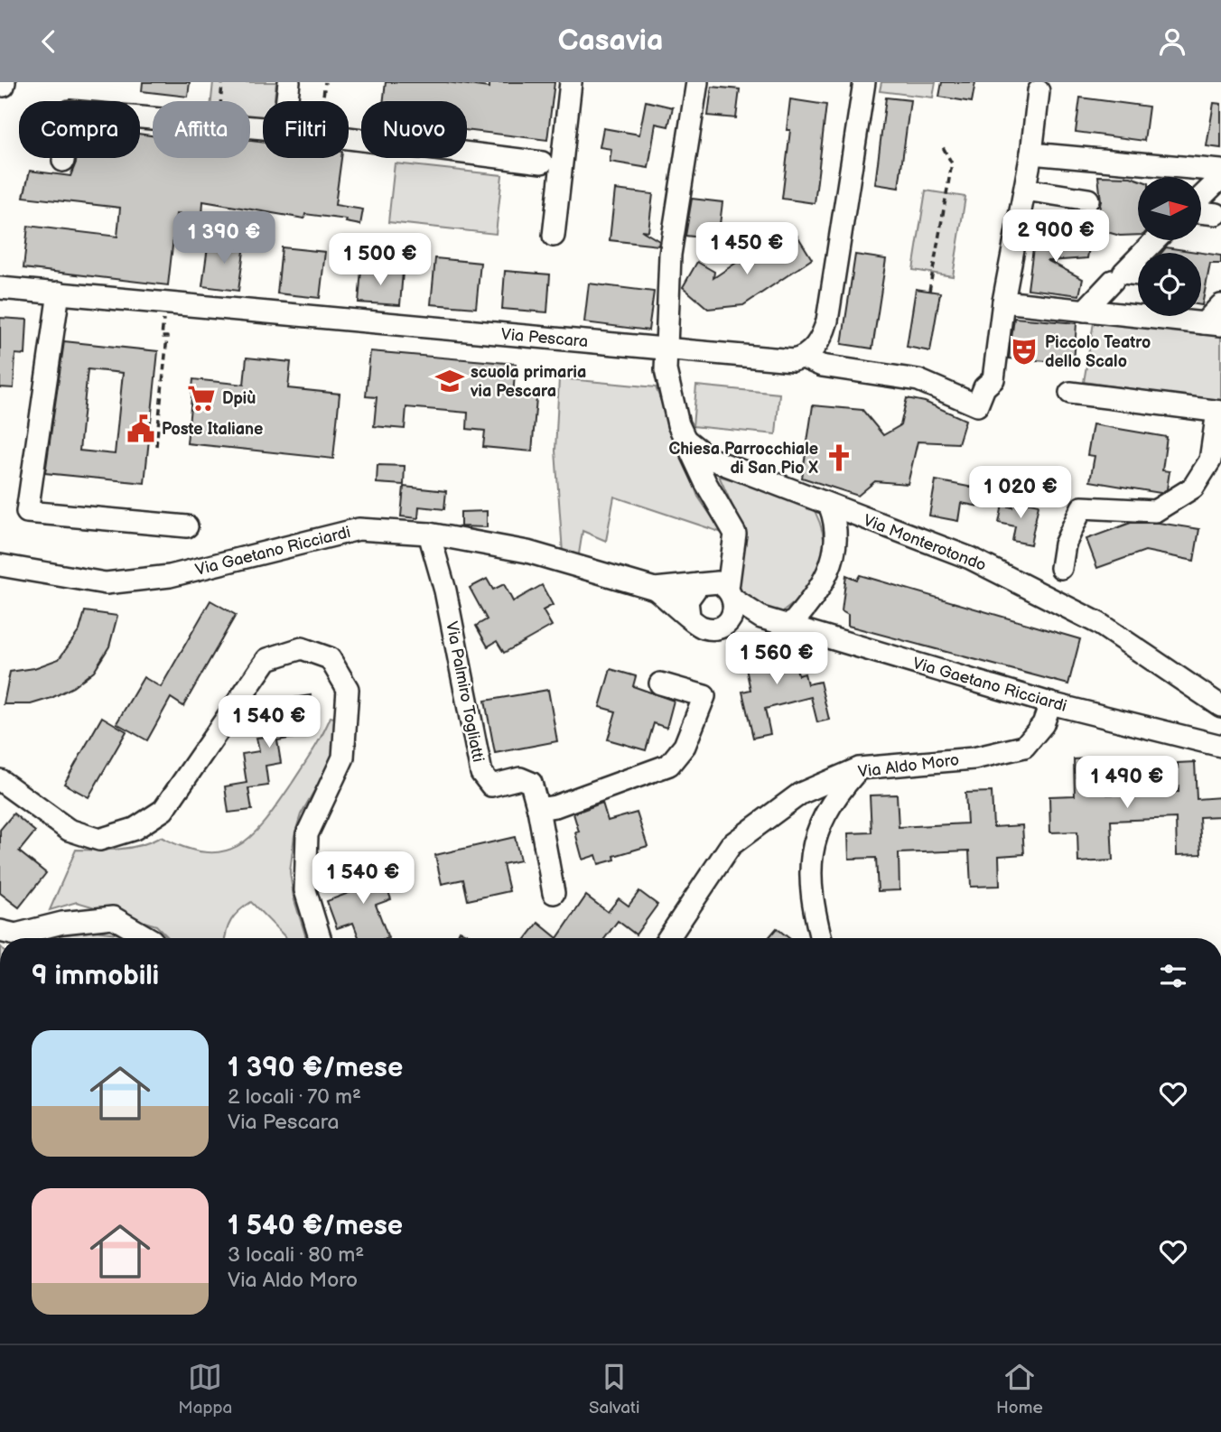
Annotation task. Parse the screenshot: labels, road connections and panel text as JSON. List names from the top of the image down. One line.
{"streets":{"street":["Via Pescara","Via Monterotondo","Via Gaetano Ricciardi","Via Palmiro Togliatti","Via Aldo Moro"]},"crossings":[["Via Gaetano Ricciardi","Via Palmiro Togliatti"],["Via Gaetano Ricciardi","Via Aldo Moro"]],"places":{"theatre":["Piccolo Teatro dello Scalo"],"school or university":["scuola primaria via Pescara"],"supermarket":["Dpiù"],"public building":["Poste Italiane"],"church":["Chiesa Parrocchiale di San Pio X"]},"north":"right","page":{"header":"Casavia","chip":["Compra","Affitta","Filtri","Nuovo"],"price":["2 900 €","1 390 €","1 450 €","1 500 €","1 020 €","1 560 €","1 540 €","1 490 €","1 540 €"],"heading":"9 immobili","list":[{"name":"1 390 €/mese","note":"2 locali · 70 m² · Via Pescara"},{"name":"1 540 €/mese","note":"3 locali · 80 m² · Via Aldo Moro"}],"tabs":["Mappa","Salvati","Home"]}}
